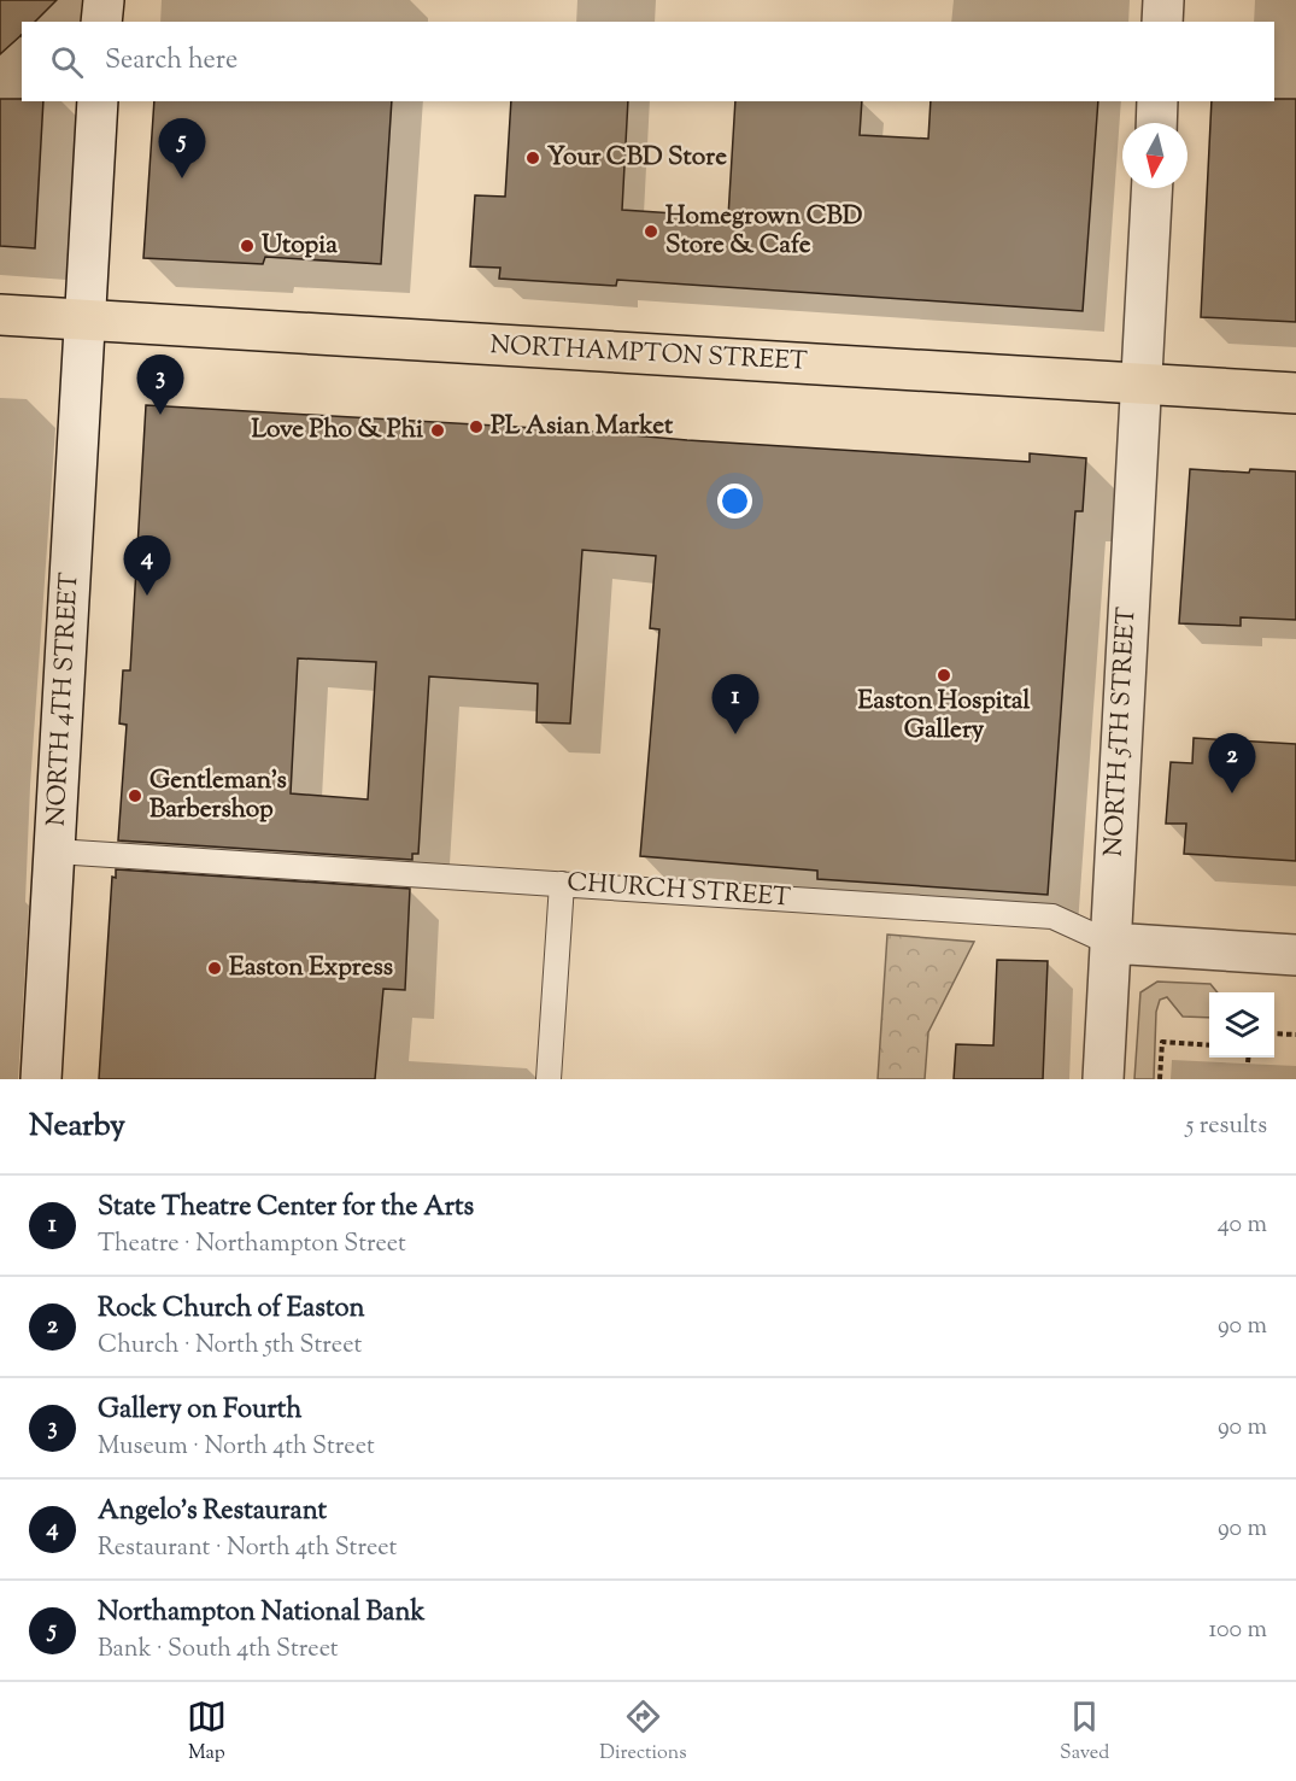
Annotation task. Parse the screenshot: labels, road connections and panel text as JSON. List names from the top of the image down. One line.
{"streets":{"main road":["NORTHAMPTON STREET"],"street":["NORTH 4TH STREET","NORTH 5TH STREET","CHURCH STREET"]},"crossings":[["NORTHAMPTON STREET","NORTH 4TH STREET"],["NORTHAMPTON STREET","NORTH 5TH STREET"],["NORTH 4TH STREET","CHURCH STREET"],["NORTH 5TH STREET","CHURCH STREET"]],"places":["Your CBD Store","Homegrown CBD Store & Cafe","Utopia","PL Asian Market","Love Pho & Phi","Easton Hospital Gallery","Gentleman's Barbershop","Easton Express"],"north":"bottom","page":{"search":"Search here","pins":["5","3","4","1","2"],"heading":["Nearby","5 results"],"list":[{"mark":"1","name":"State Theatre Center for the Arts","note":"Theatre · Northampton Street","value":"40 m"},{"mark":"2","name":"Rock Church of Easton","note":"Church · North 5th Street","value":"90 m"},{"mark":"3","name":"Gallery on Fourth","note":"Museum · North 4th Street","value":"90 m"},{"mark":"4","name":"Angelo's Restaurant","note":"Restaurant · North 4th Street","value":"90 m"},{"mark":"5","name":"Northampton National Bank","note":"Bank · South 4th Street","value":"100 m"}],"nav":["Map","Directions","Saved"]}}
